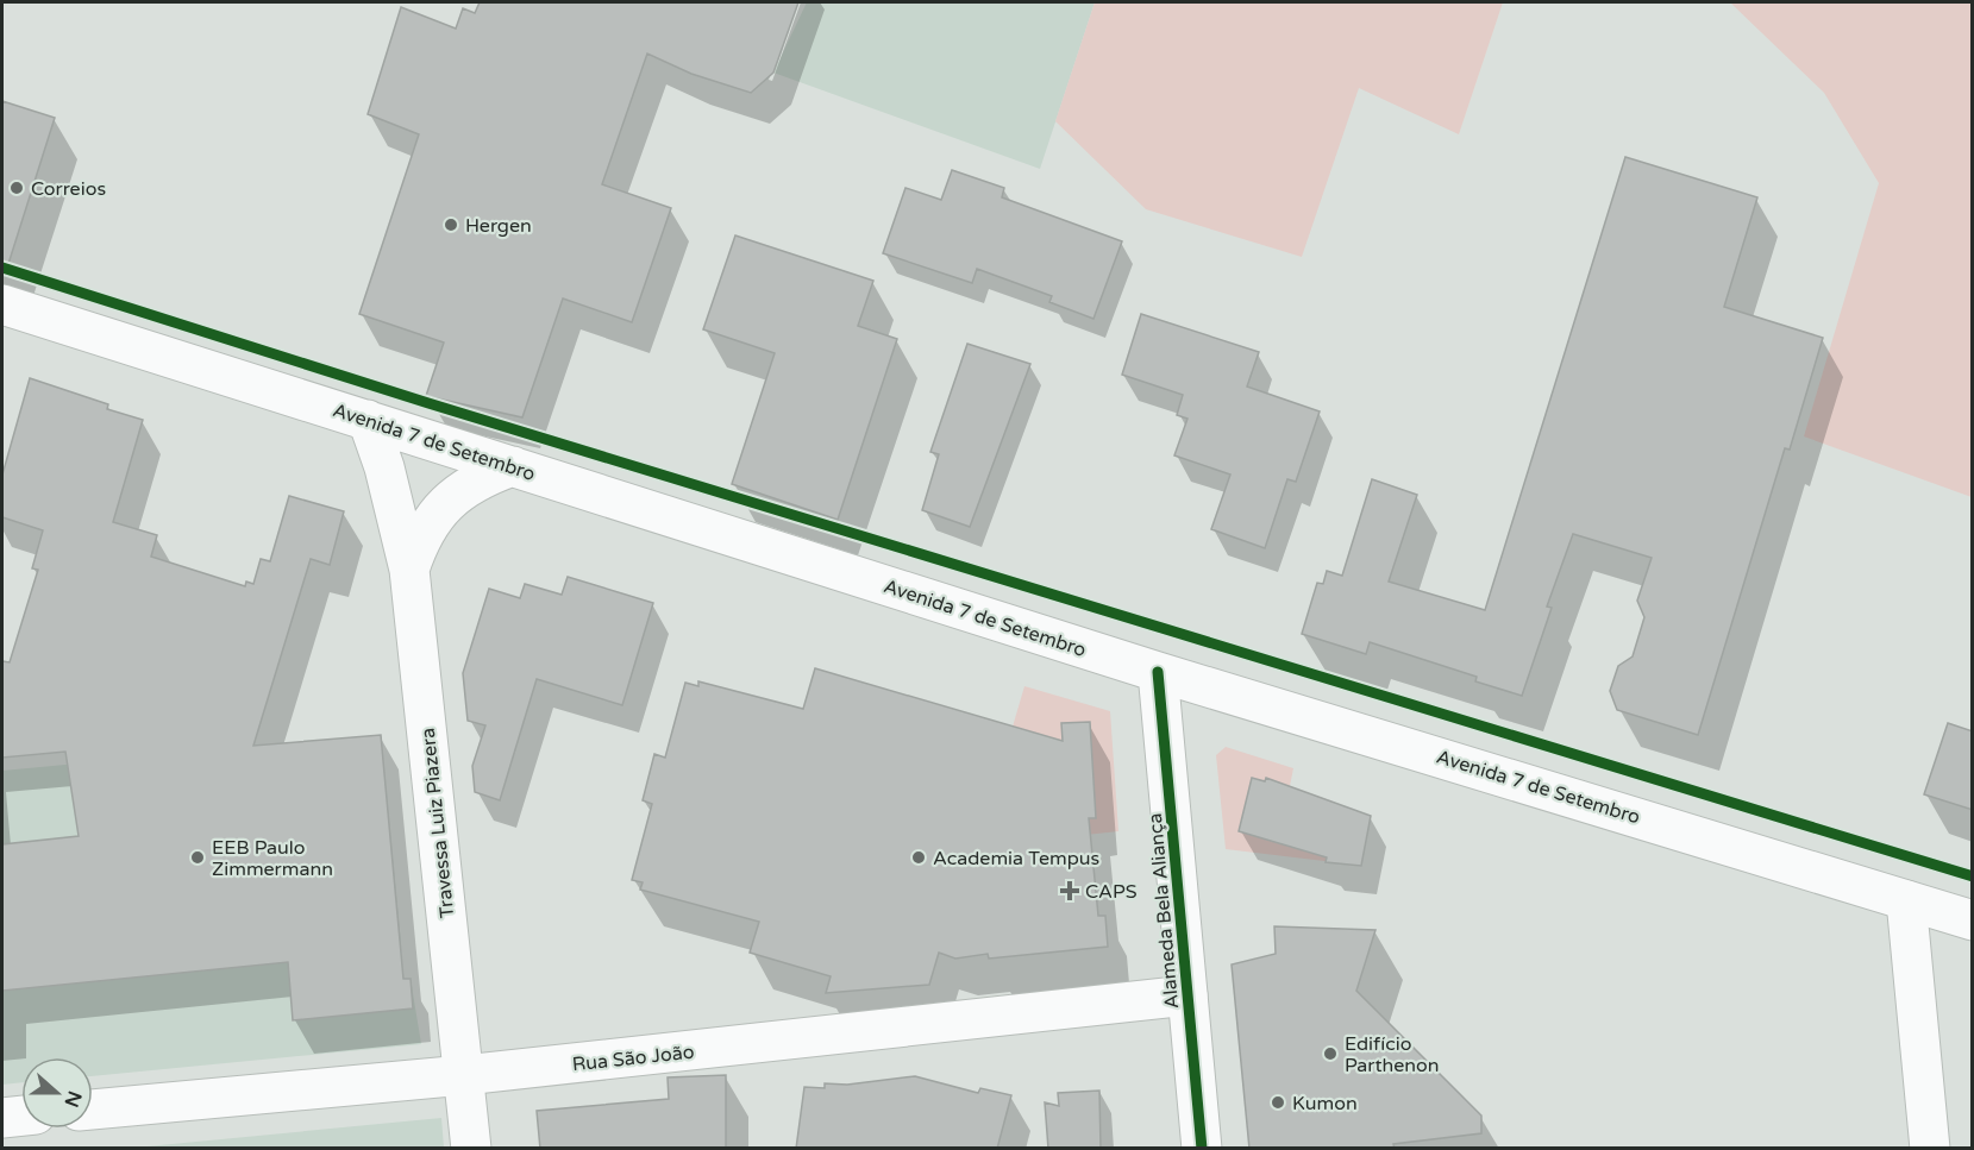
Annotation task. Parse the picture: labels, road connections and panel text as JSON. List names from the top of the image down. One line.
{"streets":{"street":["Avenida 7 de Setembro","Travessa Luiz Piazera","Alameda Bela Aliança","Rua São João"]},"crossings":[["Avenida 7 de Setembro","Travessa Luiz Piazera"],["Avenida 7 de Setembro","Alameda Bela Aliança"],["Travessa Luiz Piazera","Rua São João"],["Alameda Bela Aliança","Rua São João"]],"places":{"other":["Correios","Hergen","EEB Paulo Zimmermann","Academia Tempus","Edifício Parthenon","Kumon"],"health":["CAPS"]},"north":"right"}
